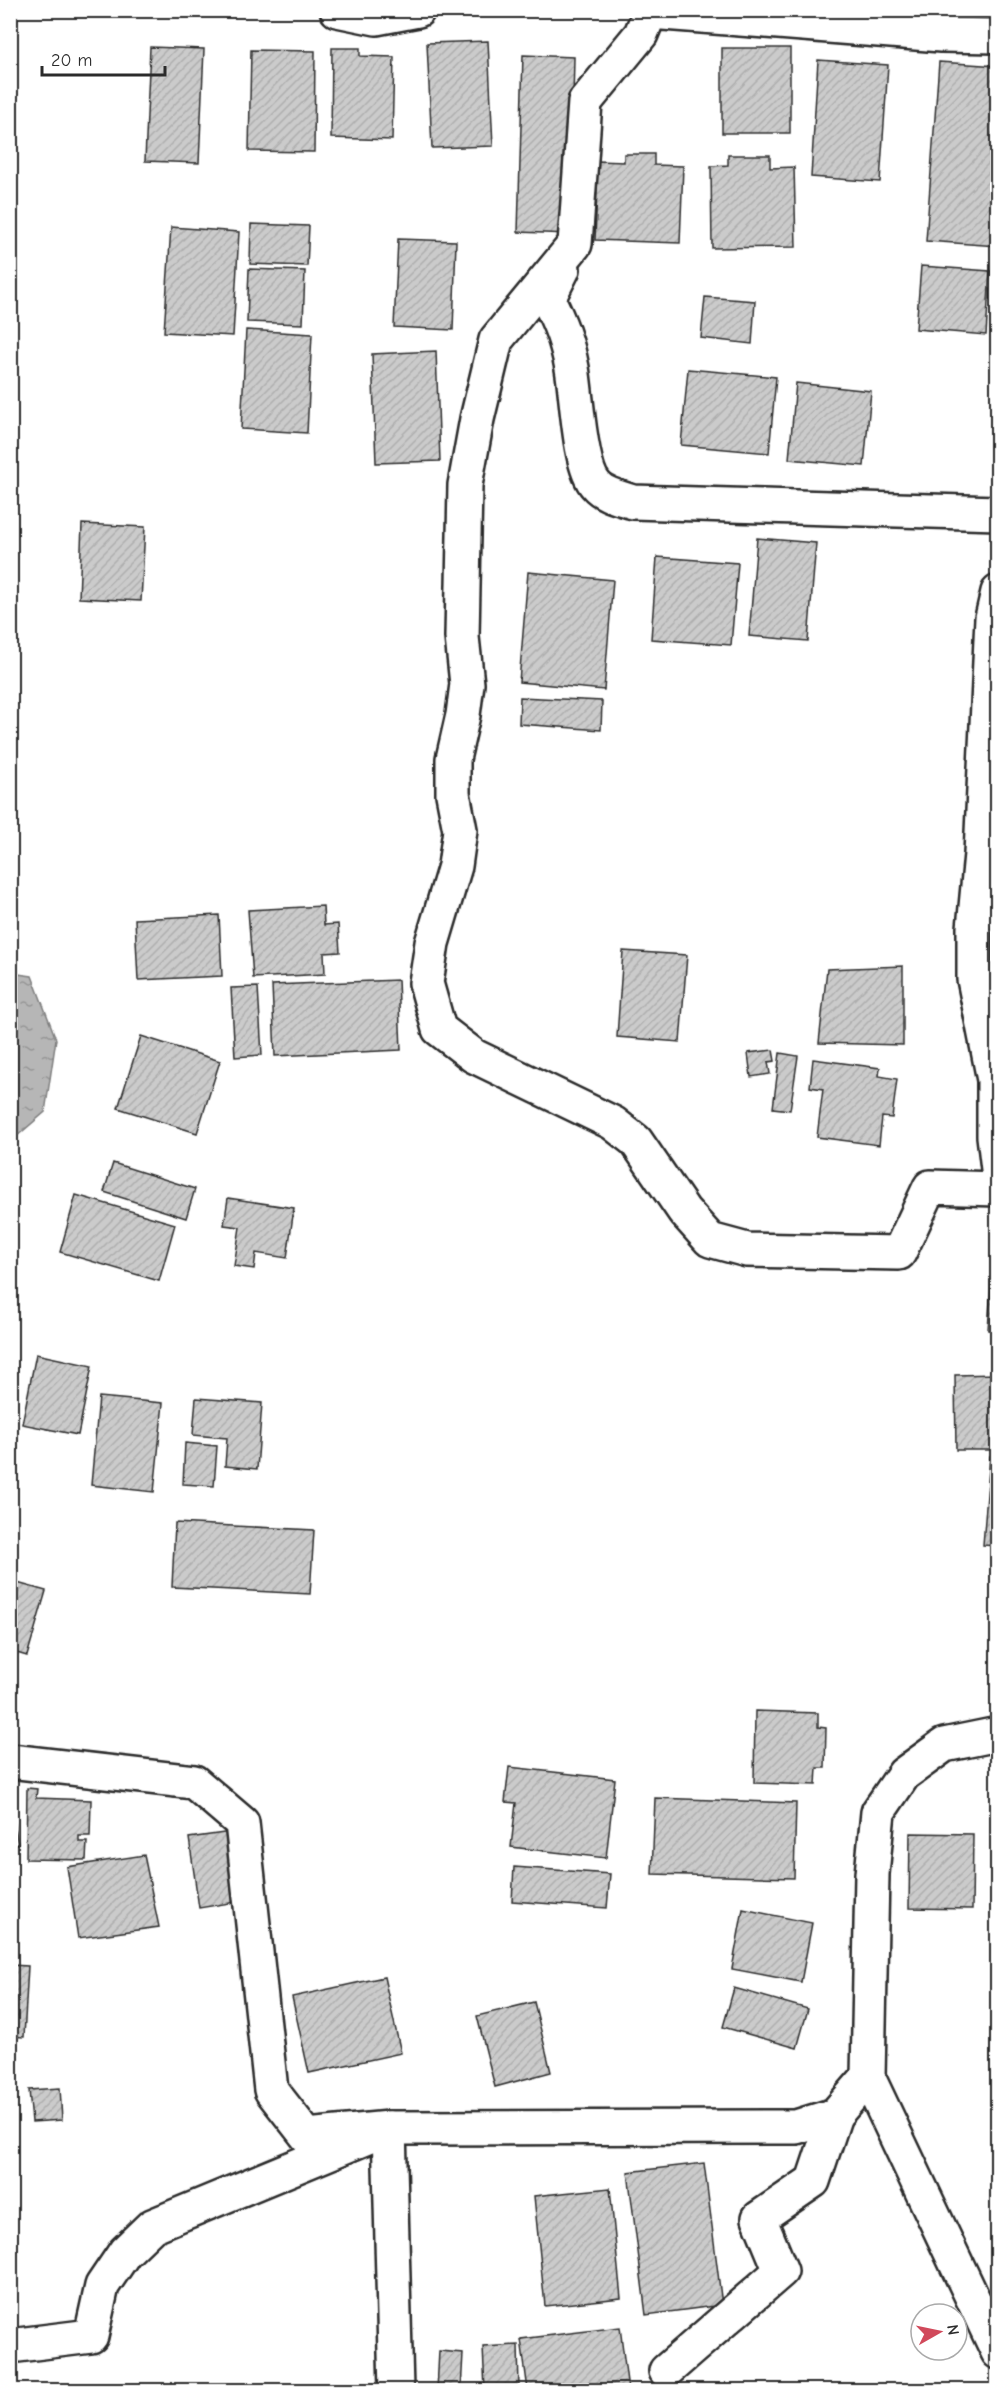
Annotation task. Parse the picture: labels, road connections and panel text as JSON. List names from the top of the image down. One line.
{"scale_bar":"20 m","north":"right"}
